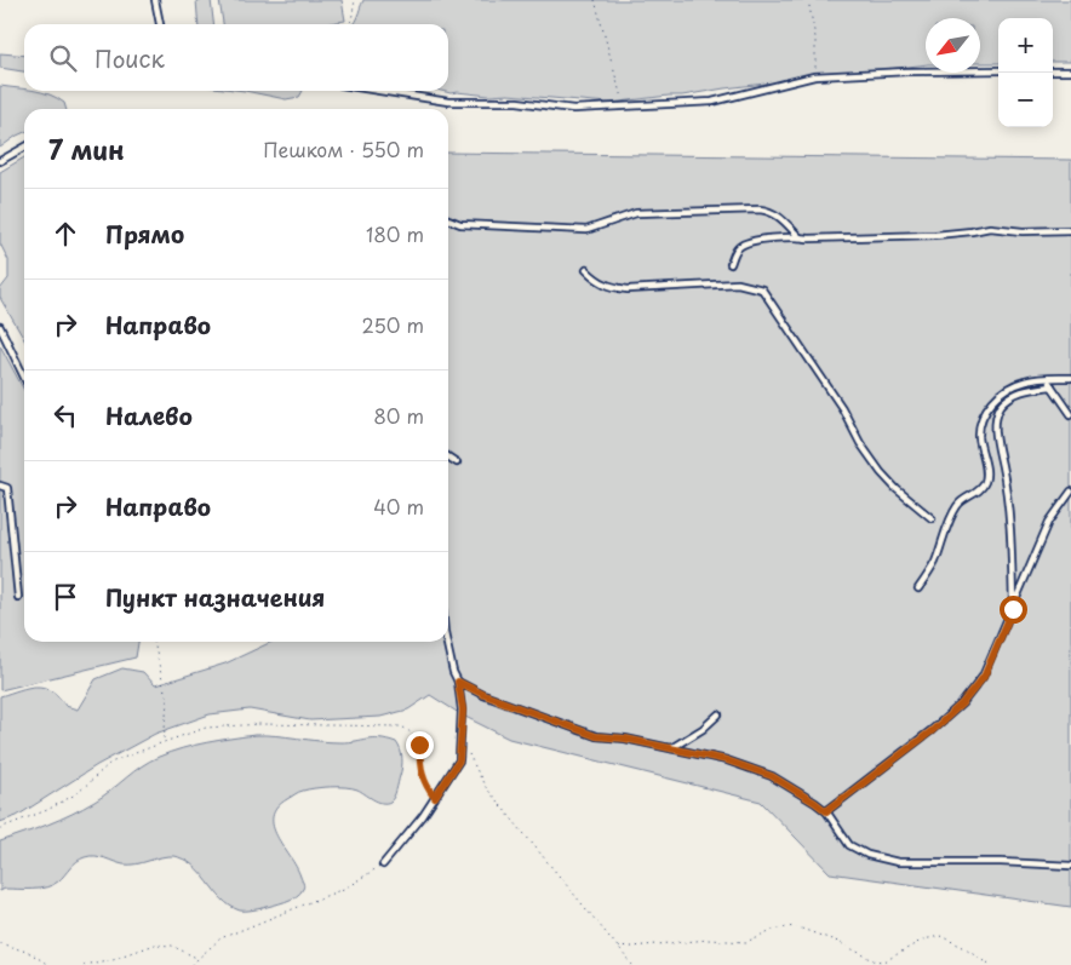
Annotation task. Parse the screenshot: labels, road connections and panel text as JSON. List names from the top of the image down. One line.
{"north":"bottom left","page":{"map_buttons":["+","−"],"search":"Поиск","heading":["7 мин","Пешком · 550 m"],"list":[["Прямо","180 m"],["Направо","250 m"],["Налево","80 m"],["Направо","40 m"],"Пункт назначения"]}}
